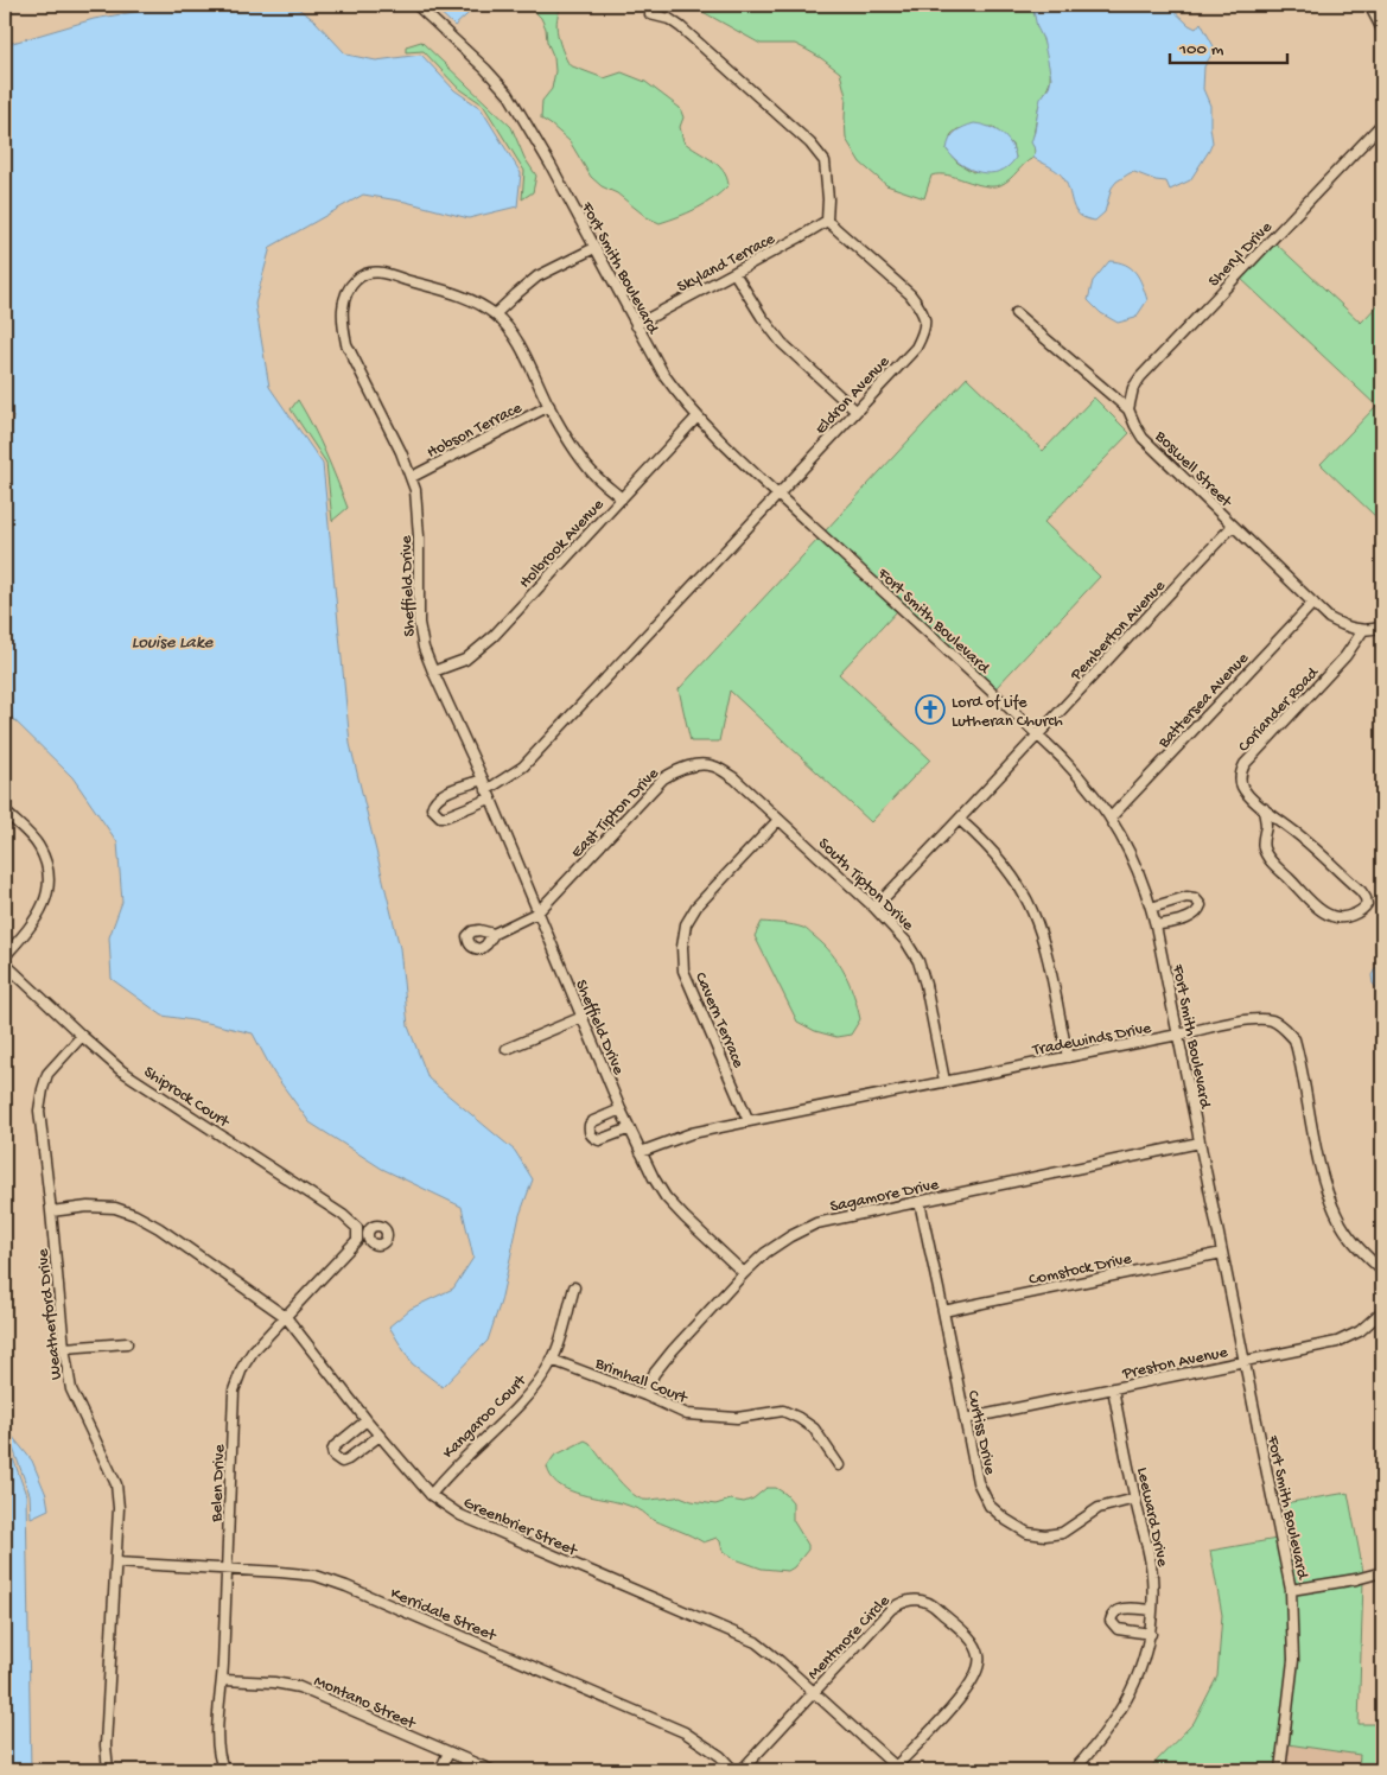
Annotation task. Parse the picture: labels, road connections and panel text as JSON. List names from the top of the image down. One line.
{"streets":{"street":["Sheryl Drive","Skyland Terrace","Fort Smith Boulevard","Eldron Avenue","Hobson Terrace","Boswell Street","Holbrook Avenue","Sheffield Drive","Pemberton Avenue","Battersea Avenue","Coriander Road","East Tipton Drive","South Tipton Drive","Cavern Terrace","Tradewinds Drive","Shiprock Court","Sagamore Drive","Comstock Drive","Weatherford Drive","Preston Avenue","Brimhall Court","Kangaroo Court","Curtiss Drive","Belen Drive","Leeward Drive","Greenbrier Street","Kerridale Street","Mentmore Circle","Montano Street"]},"crossings":[["Sheryl Drive","Boswell Street"],["Skyland Terrace","Fort Smith Boulevard"],["Skyland Terrace","Eldron Avenue"],["Fort Smith Boulevard","Eldron Avenue"],["Fort Smith Boulevard","Holbrook Avenue"],["Fort Smith Boulevard","Pemberton Avenue"],["Fort Smith Boulevard","Battersea Avenue"],["Fort Smith Boulevard","Tradewinds Drive"],["Fort Smith Boulevard","Sagamore Drive"],["Fort Smith Boulevard","Comstock Drive"],["Fort Smith Boulevard","Preston Avenue"],["Eldron Avenue","Sheffield Drive"],["Hobson Terrace","Sheffield Drive"],["Boswell Street","Pemberton Avenue"],["Boswell Street","Battersea Avenue"],["Boswell Street","Coriander Road"],["Holbrook Avenue","Sheffield Drive"],["Sheffield Drive","East Tipton Drive"],["Sheffield Drive","Tradewinds Drive"],["Sheffield Drive","Sagamore Drive"],["Pemberton Avenue","South Tipton Drive"],["East Tipton Drive","South Tipton Drive"],["East Tipton Drive","Cavern Terrace"],["South Tipton Drive","Cavern Terrace"],["South Tipton Drive","Tradewinds Drive"],["Cavern Terrace","Tradewinds Drive"],["Shiprock Court","Weatherford Drive"],["Shiprock Court","Belen Drive"],["Sagamore Drive","Brimhall Court"],["Sagamore Drive","Curtiss Drive"],["Comstock Drive","Curtiss Drive"],["Weatherford Drive","Greenbrier Street"],["Weatherford Drive","Kerridale Street"],["Preston Avenue","Curtiss Drive"],["Preston Avenue","Leeward Drive"],["Brimhall Court","Kangaroo Court"],["Kangaroo Court","Greenbrier Street"],["Curtiss Drive","Leeward Drive"],["Belen Drive","Greenbrier Street"],["Belen Drive","Kerridale Street"],["Belen Drive","Montano Street"],["Greenbrier Street","Mentmore Circle"]],"water":["Louise Lake"],"places":{"church":["Lord of Life Lutheran Church"]},"scale_bar":"100 m"}
